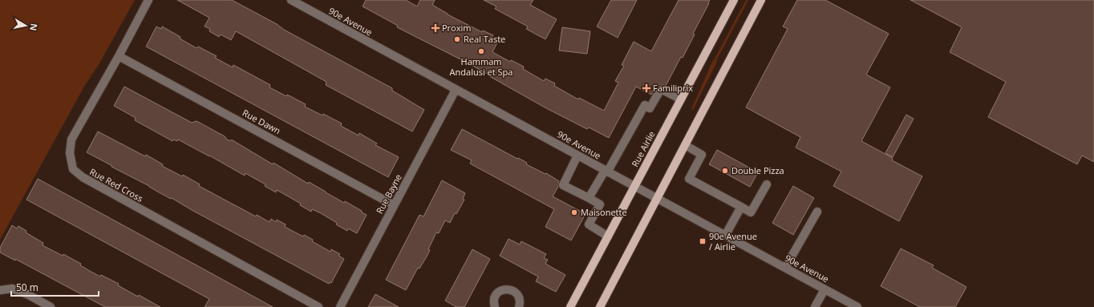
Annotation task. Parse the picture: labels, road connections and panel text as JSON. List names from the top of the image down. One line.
{"streets":{"main road":["Rue Airlie"],"street":["90e Avenue","Rue Dawn","Rue Red Cross","Rue Bayne"]},"crossings":[["90e Avenue","Rue Airlie"],["90e Avenue","Rue Bayne"],["Rue Dawn","Rue Red Cross"],["Rue Dawn","Rue Bayne"]],"places":{"health":["Proxim","Familiprix"],"other":["Real Taste","Hammam Andalusi et Spa","Double Pizza","Maisonette"],"transit":["90e Avenue / Airlie"]},"scale_bar":"50 m","north":"right"}
